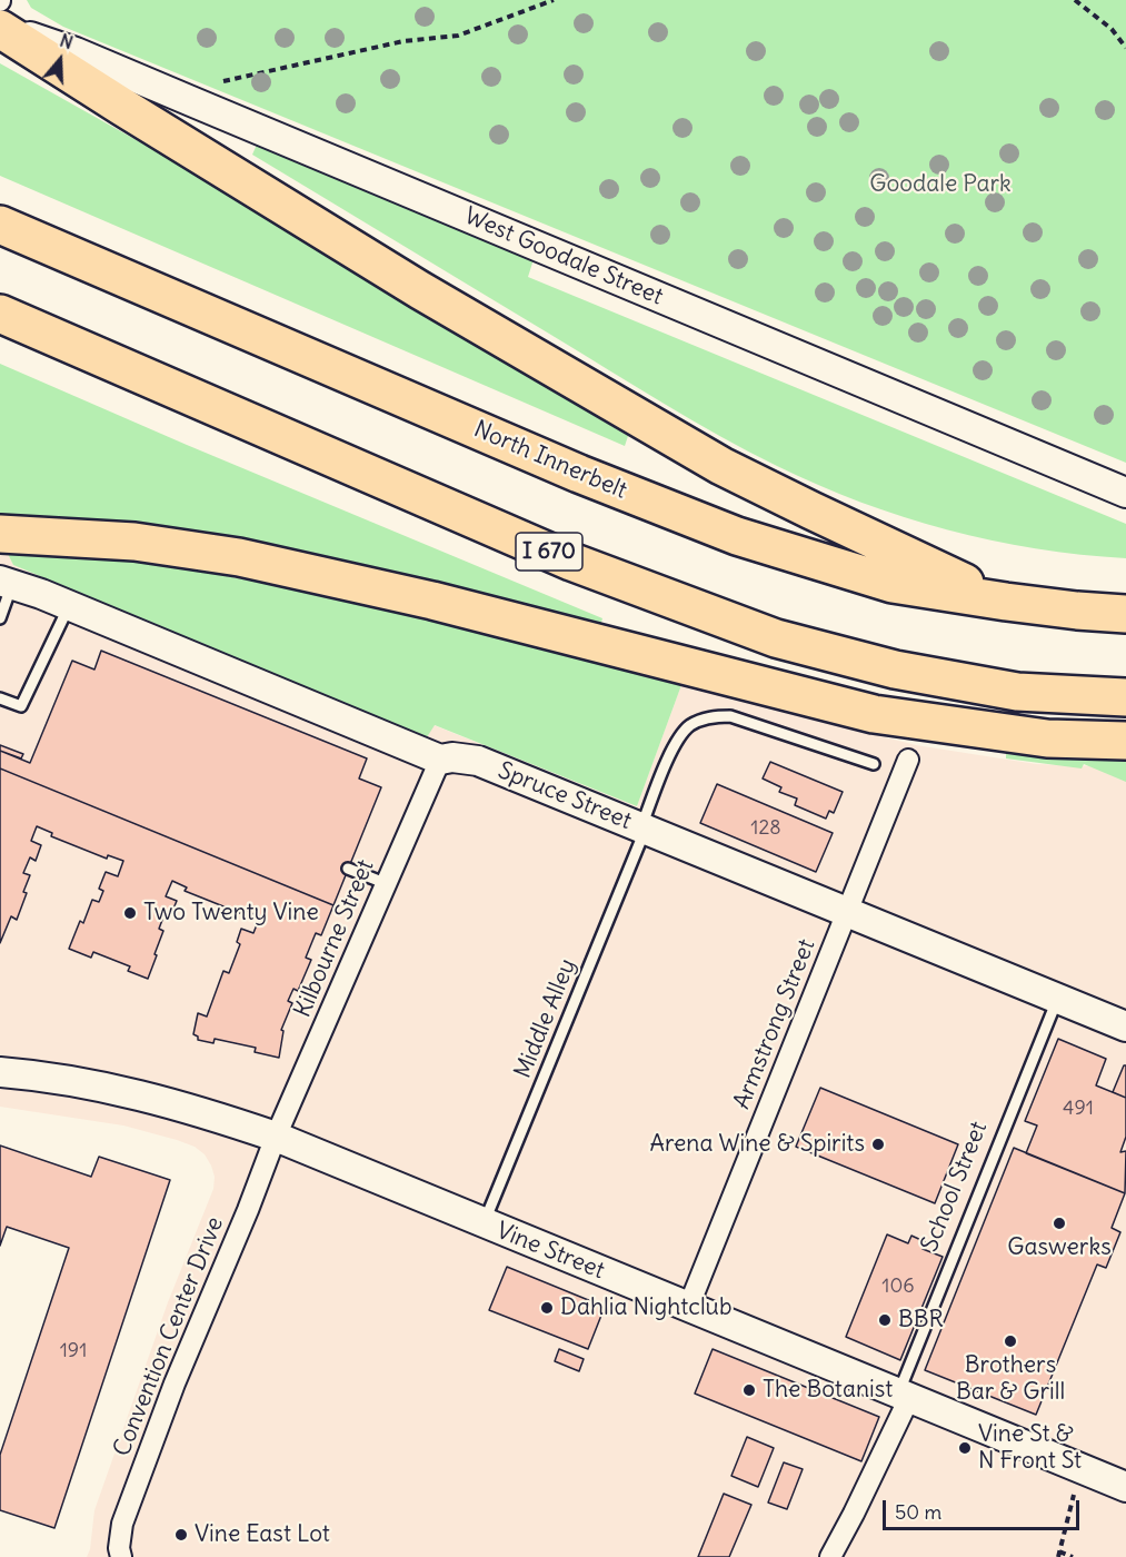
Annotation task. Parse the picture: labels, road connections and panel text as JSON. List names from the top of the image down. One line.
{"streets":{"highway":["North Innerbelt","I 670"],"street":["West Goodale Street","Spruce Street","Kilbourne Street","Armstrong Street","School Street","Vine Street","Convention Center Drive"],"lane":["Middle Alley"]},"crossings":[["Spruce Street","Kilbourne Street"],["Spruce Street","Middle Alley"],["Spruce Street","Armstrong Street"],["Spruce Street","School Street"],["Kilbourne Street","Vine Street"],["Kilbourne Street","Convention Center Drive"],["Middle Alley","Vine Street"],["Armstrong Street","Vine Street"],["School Street","Vine Street"],["Vine Street","Convention Center Drive"]],"parks":["Goodale Park"],"places":["Two Twenty Vine","Arena Wine & Spirits","Gaswerks","Dahlia Nightclub","BBR","Brothers Bar & Grill","The Botanist","Vine St & N Front St","Vine East Lot"],"house_numbers":["128","491","106","191"],"scale_bar":"50 m","north":"top"}
